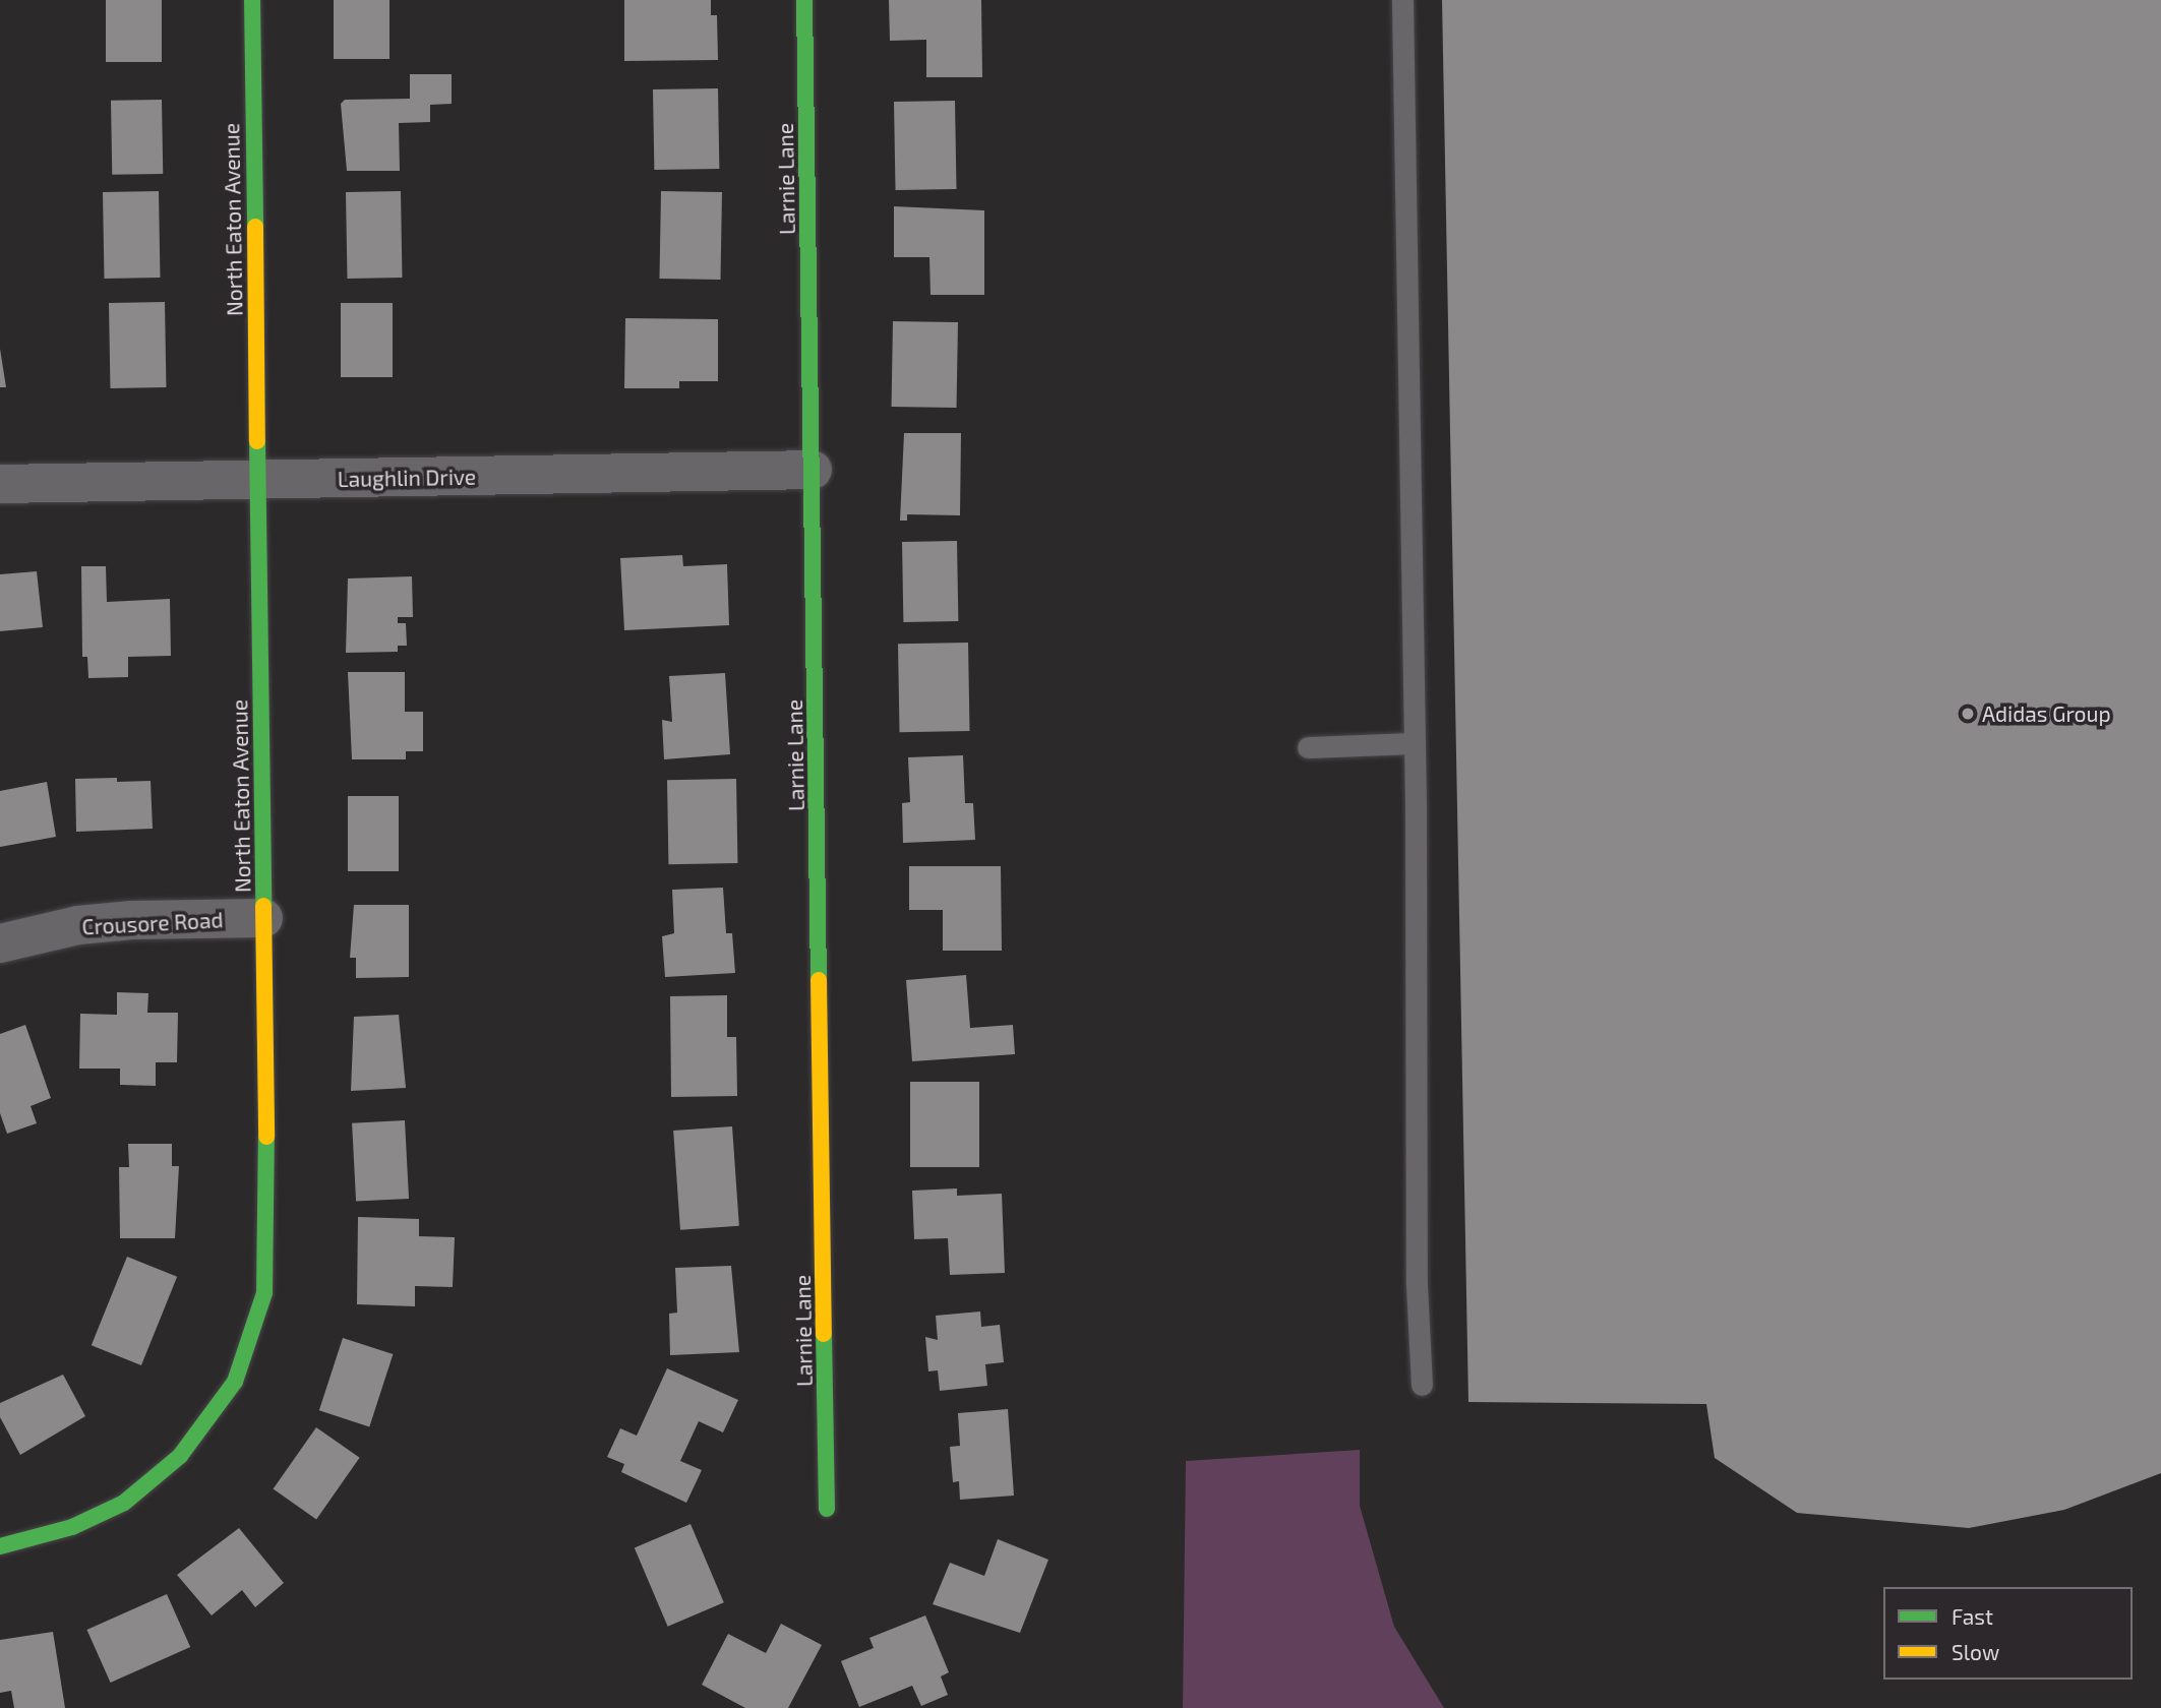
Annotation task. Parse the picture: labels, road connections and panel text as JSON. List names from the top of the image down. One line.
{"streets":{"street":["Larnie Lane","North Eaton Avenue","Laughlin Drive","Crousore Road"]},"crossings":[["Larnie Lane","Laughlin Drive"],["North Eaton Avenue","Laughlin Drive"],["North Eaton Avenue","Crousore Road"]],"places":["Adidas Group"],"legend":["Fast","Slow"]}
